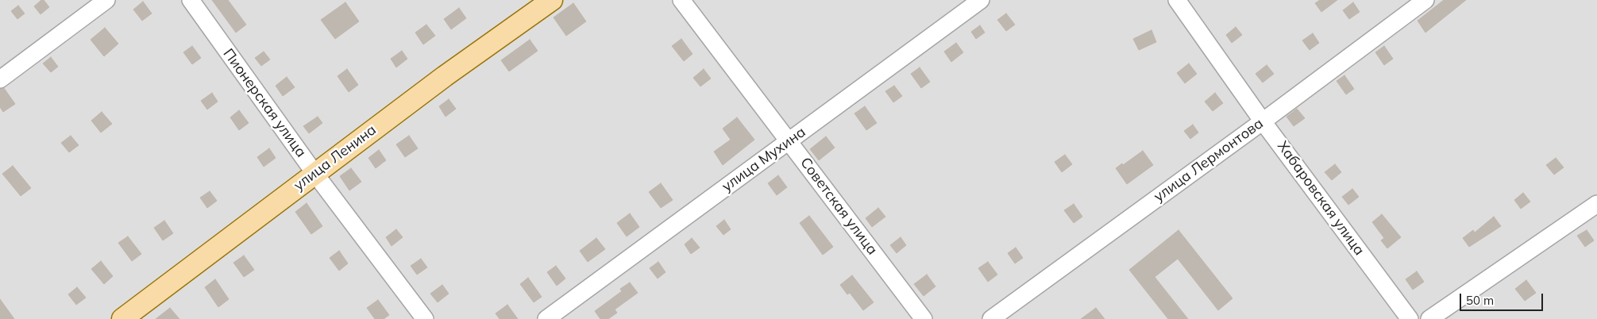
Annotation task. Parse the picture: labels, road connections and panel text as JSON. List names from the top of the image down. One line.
{"streets":{"main road":["улица Ленина"],"street":["Пионерская улица","улица Мухина","улица Лермонтова","Хабаровская улица","Советская улица"]},"crossings":[["Пионерская улица","улица Ленина"],["улица Мухина","Советская улица"],["улица Лермонтова","Хабаровская улица"]],"scale_bar":"50 m"}
